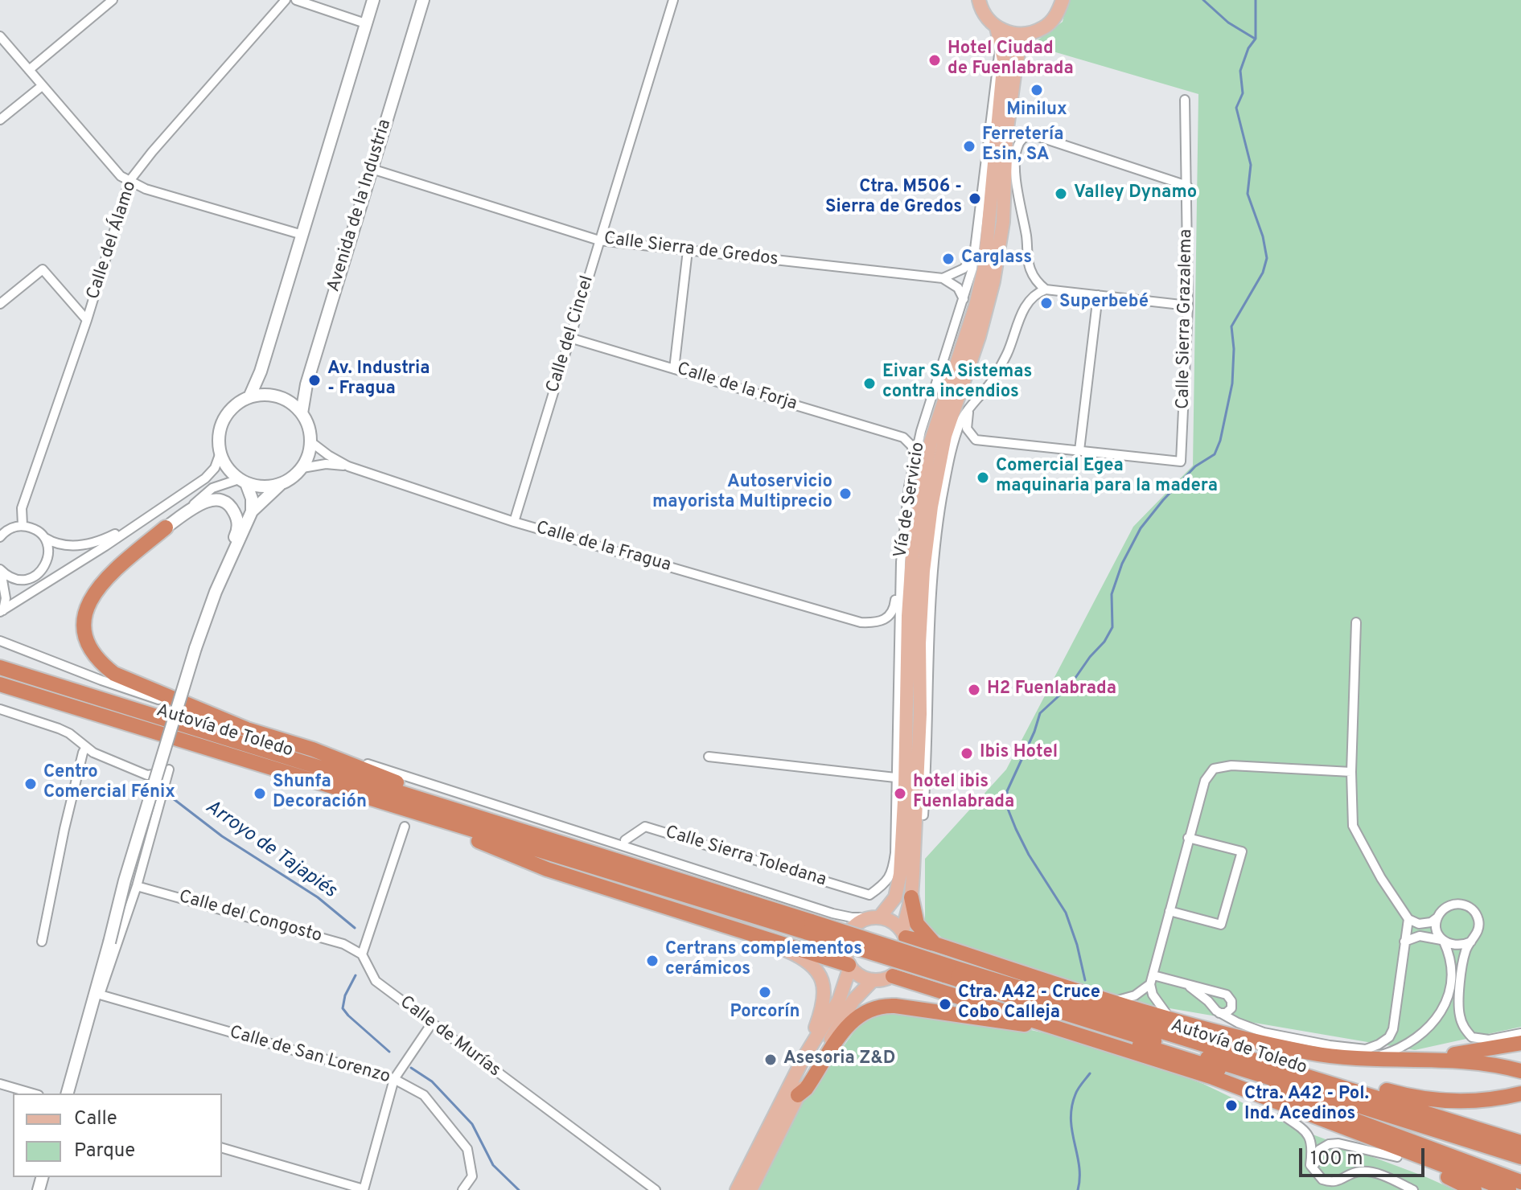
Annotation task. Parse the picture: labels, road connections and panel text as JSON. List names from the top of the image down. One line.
{"streets":{"highway":["Autovía de Toledo"],"street":["Avenida de la Industria","Calle del Álamo","Calle Sierra de Gredos","Calle Sierra Grazalema","Calle del Cincel","Calle de la Forja","Vía de Servicio","Calle de la Fragua","Calle Sierra Toledana","Calle del Congosto","Calle de Murías","Calle de San Lorenzo"]},"crossings":[["Avenida de la Industria","Calle Sierra de Gredos"],["Avenida de la Industria","Calle de la Fragua"],["Calle Sierra de Gredos","Calle del Cincel"],["Calle del Cincel","Calle de la Forja"],["Calle del Cincel","Calle de la Fragua"],["Vía de Servicio","Calle de la Fragua"],["Vía de Servicio","Calle Sierra Toledana"],["Calle del Congosto","Calle de Murías"]],"water":["Arroyo de Tajapiés"],"places":["Hotel Ciudad de Fuenlabrada","Minilux","Ferretería Esin, SA","Valley Dynamo","Ctra. M506 - Sierra de Gredos","Carglass","Superbebé","Av. Industria - Fragua","Eivar SA Sistemas contra incendios","Comercial Egea maquinaria para la madera","Autoservicio mayorista Multiprecio","H2 Fuenlabrada","Ibis Hotel","Centro Comercial Fénix","Shunfa Decoración","hotel ibis Fuenlabrada","Certrans complementos cerámicos","Porcorín","Ctra. A42 - Cruce Cobo Calleja","Asesoria Z&D","Ctra. A42 - Pol. Ind. Acedinos"],"legend":["Calle","Parque"],"scale_bar":"100 m"}
